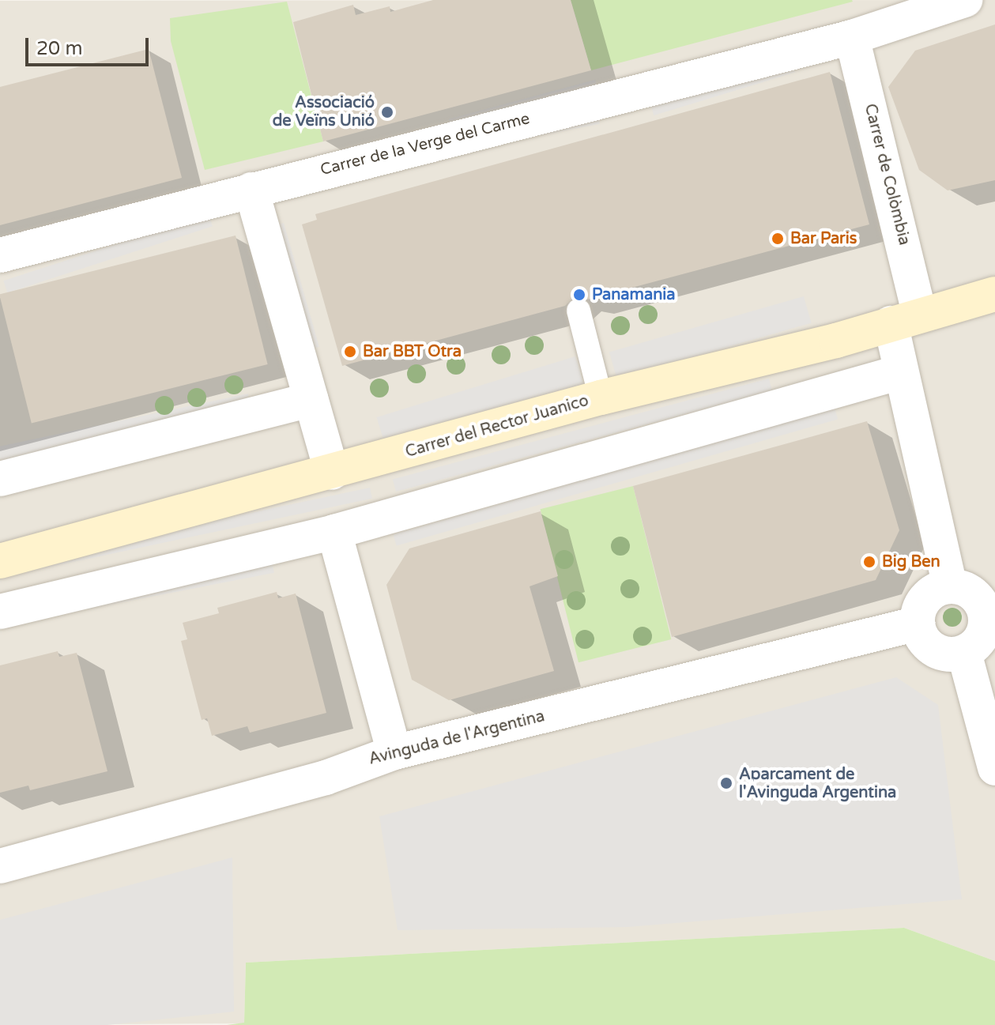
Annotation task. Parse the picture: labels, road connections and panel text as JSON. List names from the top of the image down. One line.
{"streets":{"main road":["Carrer del Rector Juanico"],"street":["Carrer de la Verge del Carme","Carrer de Colòmbia","Avinguda de l'Argentina"]},"crossings":[["Carrer de la Verge del Carme","Carrer de Colòmbia"],["Carrer de Colòmbia","Carrer del Rector Juanico"],["Carrer de Colòmbia","Avinguda de l'Argentina"]],"places":["Associació de Veïns Unió","Bar Paris","Panamania","Bar BBT Otra","Big Ben","Aparcament de l'Avinguda Argentina"],"scale_bar":"20 m"}
